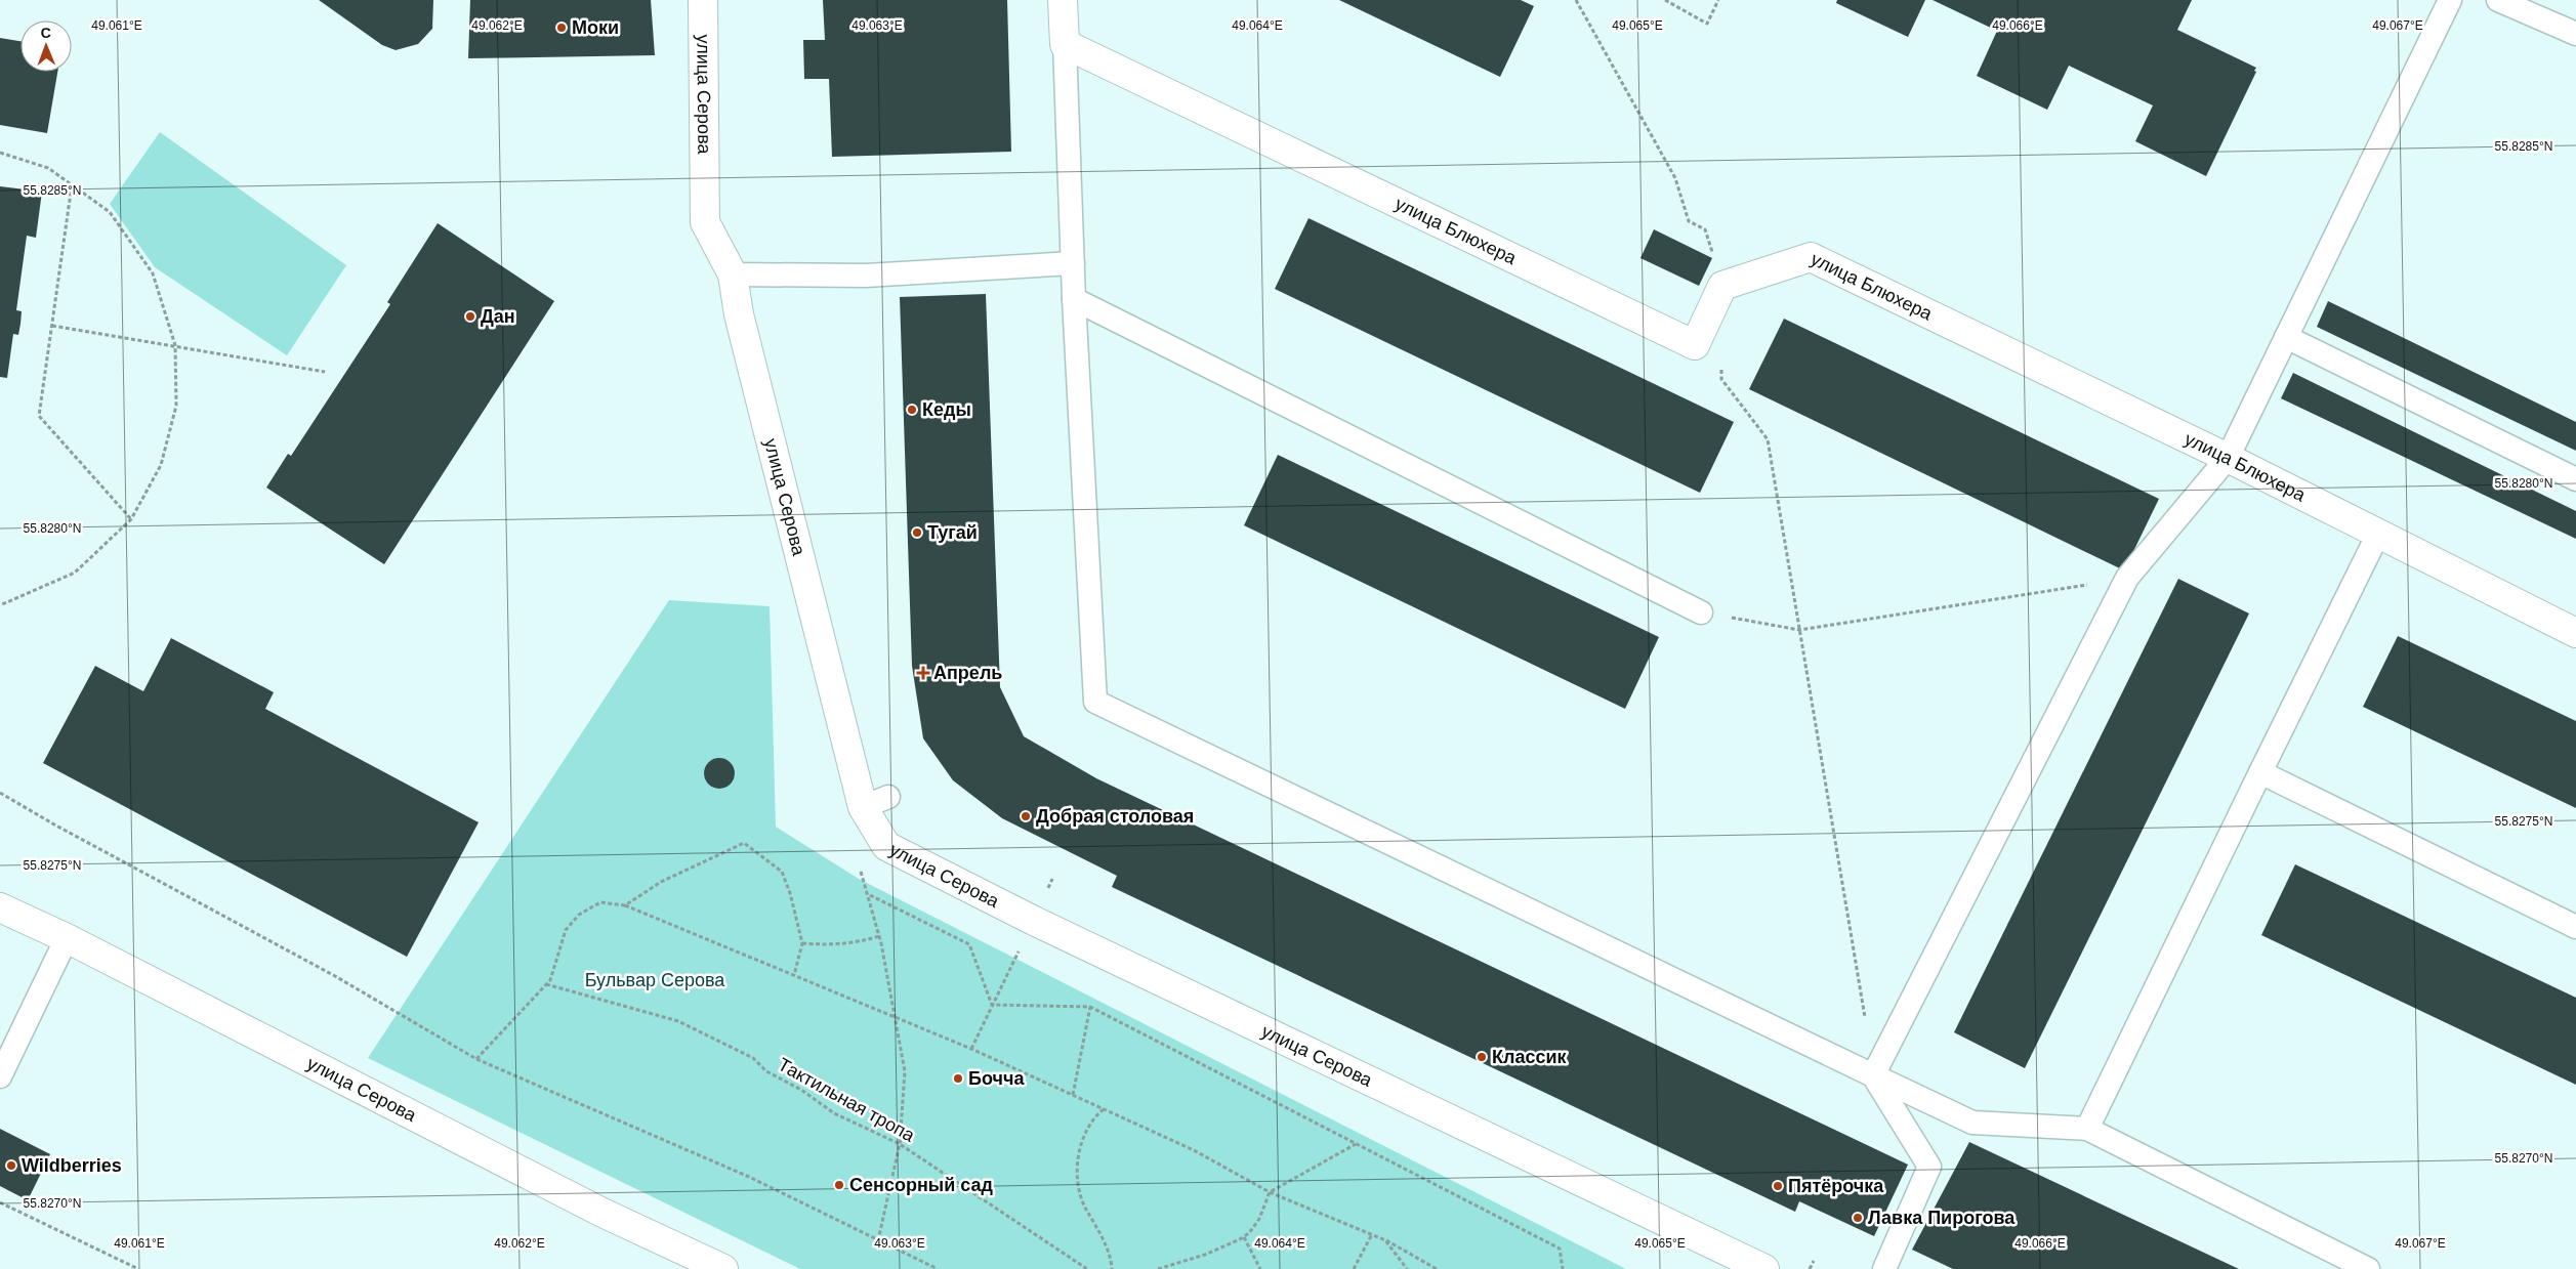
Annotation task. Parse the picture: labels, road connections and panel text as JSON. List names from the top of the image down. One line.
{"streets":{"street":["улица Серова","улица Блюхера"],"path":["Тактильная тропа"]},"parks":["Бульвар Серова"],"places":{"other":["Моки","Дан","Кеды","Тугай","Добрая столовая","Классик","Бочча","Wildberries","Сенсорный сад","Пятёрочка","Лавка Пирогова"],"health":["Апрель"]},"north":"top","coordinates":["49.061°E","49.062°E","49.063°E","49.064°E","49.065°E","49.066°E","49.067°E","55.8285°N","55.8280°N","55.8275°N","55.8270°N"]}
